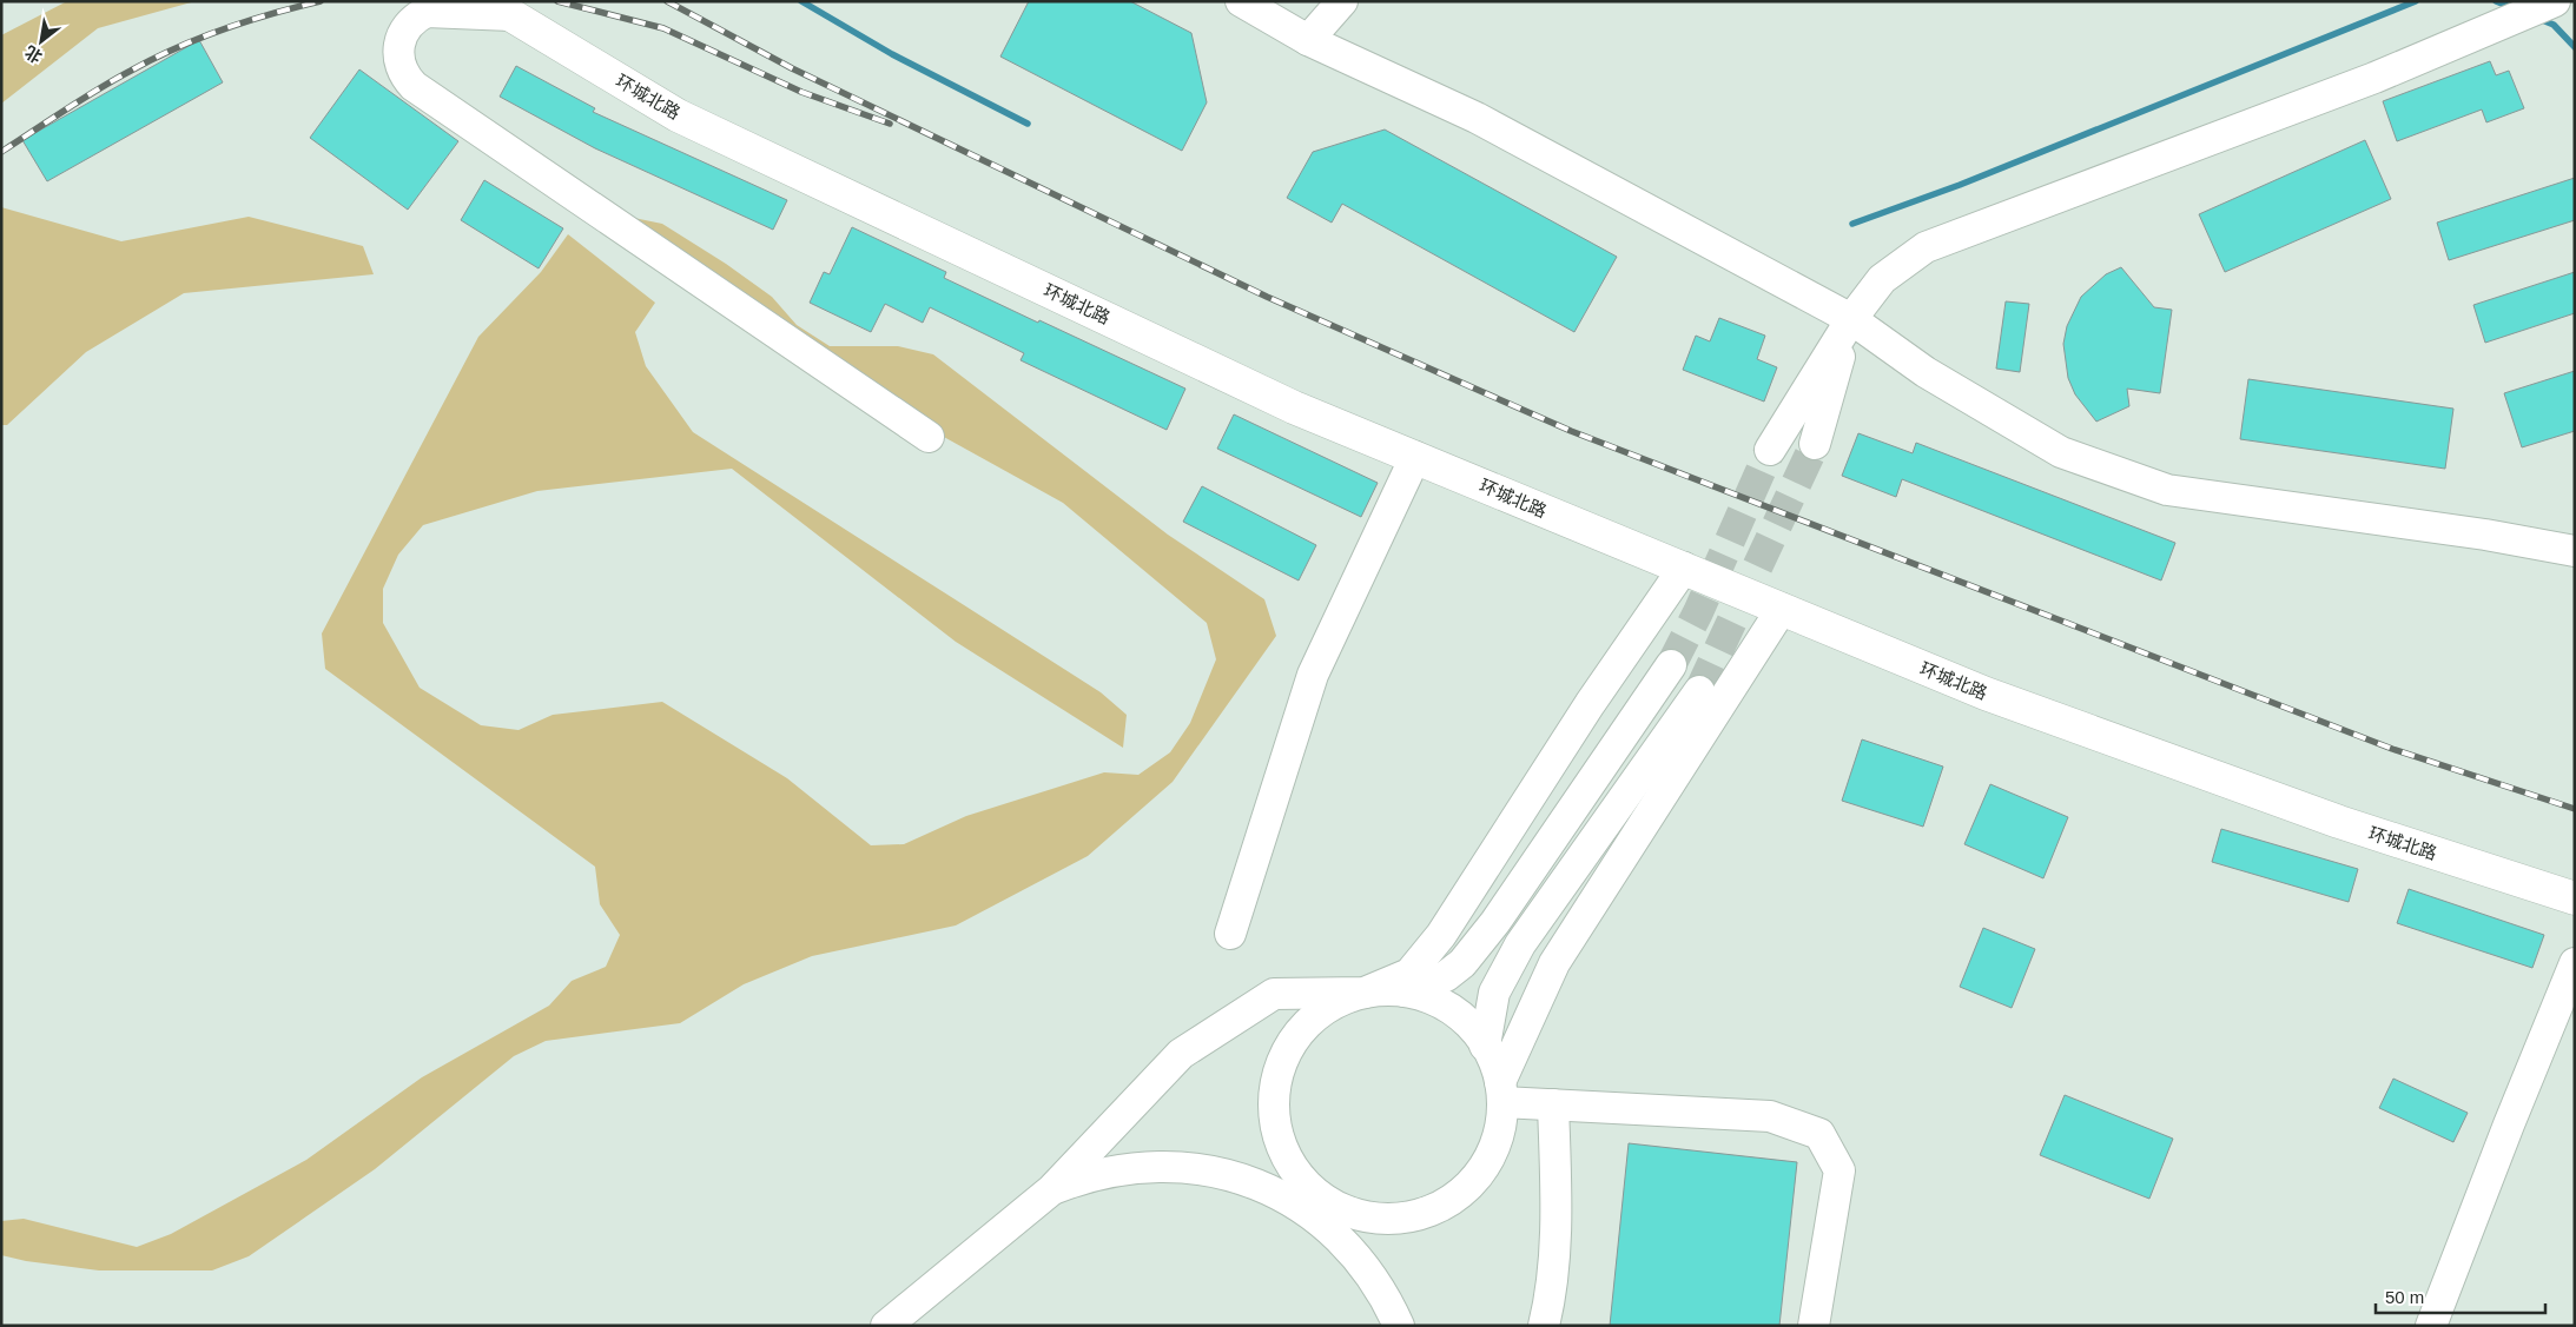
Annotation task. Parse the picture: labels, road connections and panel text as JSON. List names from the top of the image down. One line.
{"streets":{"main road":["环城北路"]},"scale_bar":"50 m","north":"bottom left"}
